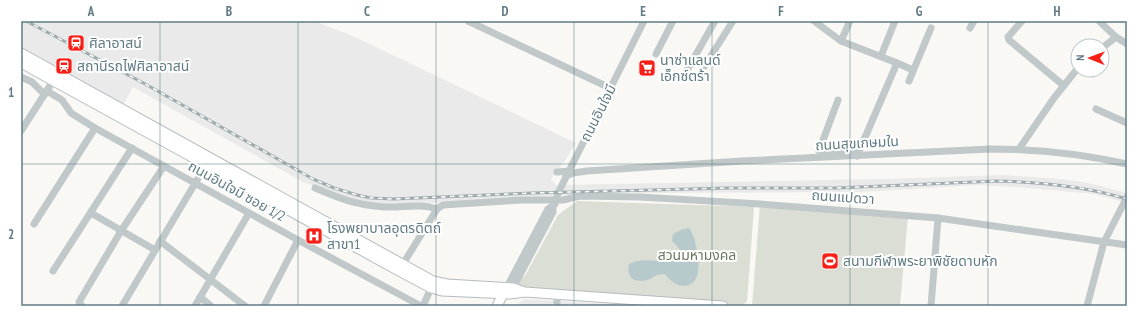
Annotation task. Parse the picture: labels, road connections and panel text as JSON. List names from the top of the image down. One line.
{"streets":{"main road":["ถนนอินใจมี"],"street":["ถนนสุขเกษมใน","ถนนอินใจมี ซอย 1/2","ถนนแปดวา"]},"crossings":[["ถนนอินใจมี","ถนนสุขเกษมใน"]],"parks":["สวนมหามงคล"],"places":{"station":["ศิลาอาสน์","สถานีรถไฟศิลาอาสน์"],"supermarket":["นาซ่าแลนด์ เอ็กซ์ตร้า"],"hospital":["โรงพยาบาลอุตรดิตถ์ สาขา1"],"sports":["สนามกีฬาพระยาพิชัยดาบหัก"]},"north":"left","grid":{"columns":["A","B","C","D","E","F","G","H"],"rows":["1","2"]}}
